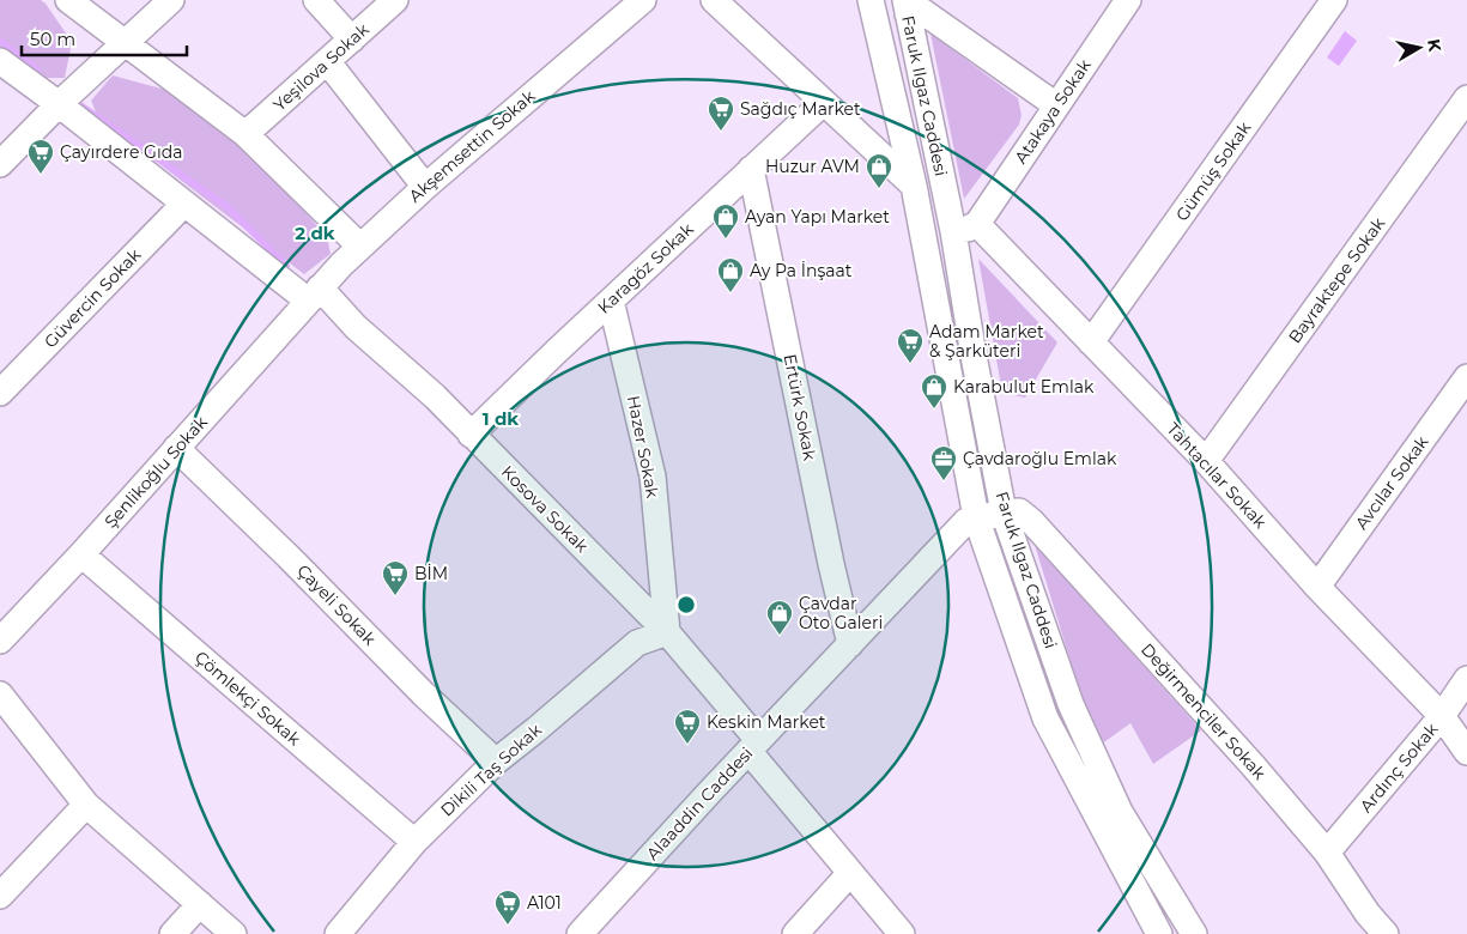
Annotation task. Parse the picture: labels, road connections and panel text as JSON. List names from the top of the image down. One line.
{"streets":{"street":["Yeşilova Sokak","Faruk Ilgaz Caddesi","Atakaya Sokak","Akşemsettin Sokak","Gümüş Sokak","Karagöz Sokak","Bayraktepe Sokak","Güvercin Sokak","Ertürk Sokak","Hazer Sokak","Şenlikoğlu Sokak","Tahtacılar Sokak","Avcılar Sokak","Kosova Sokak","Çayeli Sokak","Çömlekçi Sokak","Değirmenciler Sokak","Ardınç Sokak","Dikili Taş Sokak","Alaaddin Caddesi"]},"crossings":[["Faruk Ilgaz Caddesi","Atakaya Sokak"],["Faruk Ilgaz Caddesi","Tahtacılar Sokak"],["Faruk Ilgaz Caddesi","Değirmenciler Sokak"],["Faruk Ilgaz Caddesi","Alaaddin Caddesi"],["Atakaya Sokak","Tahtacılar Sokak"],["Akşemsettin Sokak","Şenlikoğlu Sokak"],["Akşemsettin Sokak","Kosova Sokak"],["Gümüş Sokak","Tahtacılar Sokak"],["Karagöz Sokak","Ertürk Sokak"],["Karagöz Sokak","Hazer Sokak"],["Karagöz Sokak","Kosova Sokak"],["Bayraktepe Sokak","Tahtacılar Sokak"],["Güvercin Sokak","Kosova Sokak"],["Ertürk Sokak","Alaaddin Caddesi"],["Hazer Sokak","Kosova Sokak"],["Hazer Sokak","Dikili Taş Sokak"],["Şenlikoğlu Sokak","Kosova Sokak"],["Şenlikoğlu Sokak","Çayeli Sokak"],["Şenlikoğlu Sokak","Çömlekçi Sokak"],["Tahtacılar Sokak","Avcılar Sokak"],["Tahtacılar Sokak","Ardınç Sokak"],["Kosova Sokak","Dikili Taş Sokak"],["Kosova Sokak","Alaaddin Caddesi"],["Çayeli Sokak","Dikili Taş Sokak"],["Çömlekçi Sokak","Dikili Taş Sokak"],["Değirmenciler Sokak","Ardınç Sokak"],["Değirmenciler Sokak","Alaaddin Caddesi"]],"places":{"supermarket":["Sağdıç Market","Çayırdere Gıda","Adam Market & Şarküteri","BİM","Keskin Market","A101"],"shop":["Huzur AVM","Ayan Yapı Market","Ay Pa İnşaat","Karabulut Emlak","Çavdar Oto Galeri"],"office":["Çavdaroğlu Emlak"]},"scale_bar":"50 m","north":"right","rings":["2 dk","1 dk"]}
